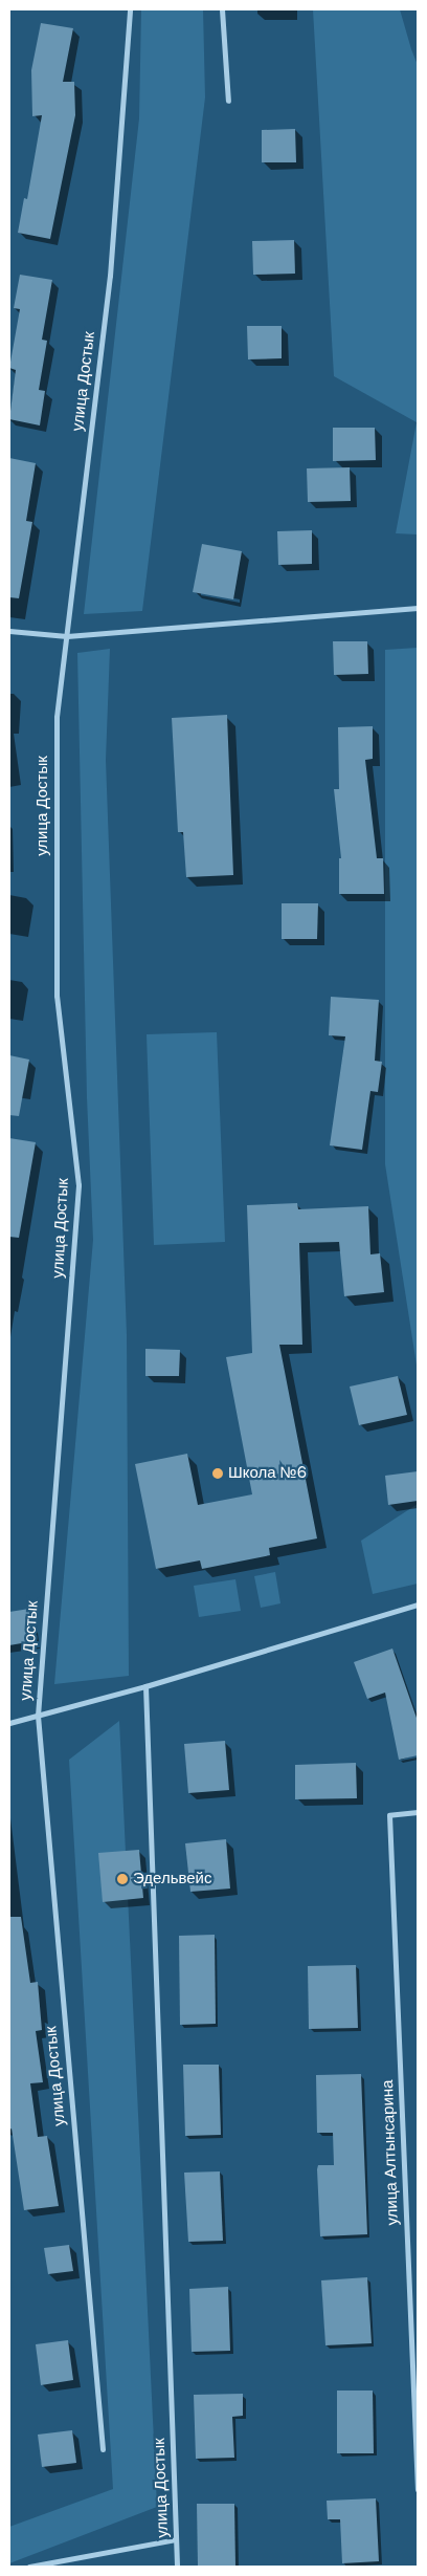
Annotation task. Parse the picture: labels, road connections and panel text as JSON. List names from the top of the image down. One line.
{"streets":{"street":["улица Достык","улица Алтынсарина"]},"places":["Школа №6","Эдельвейс"]}
